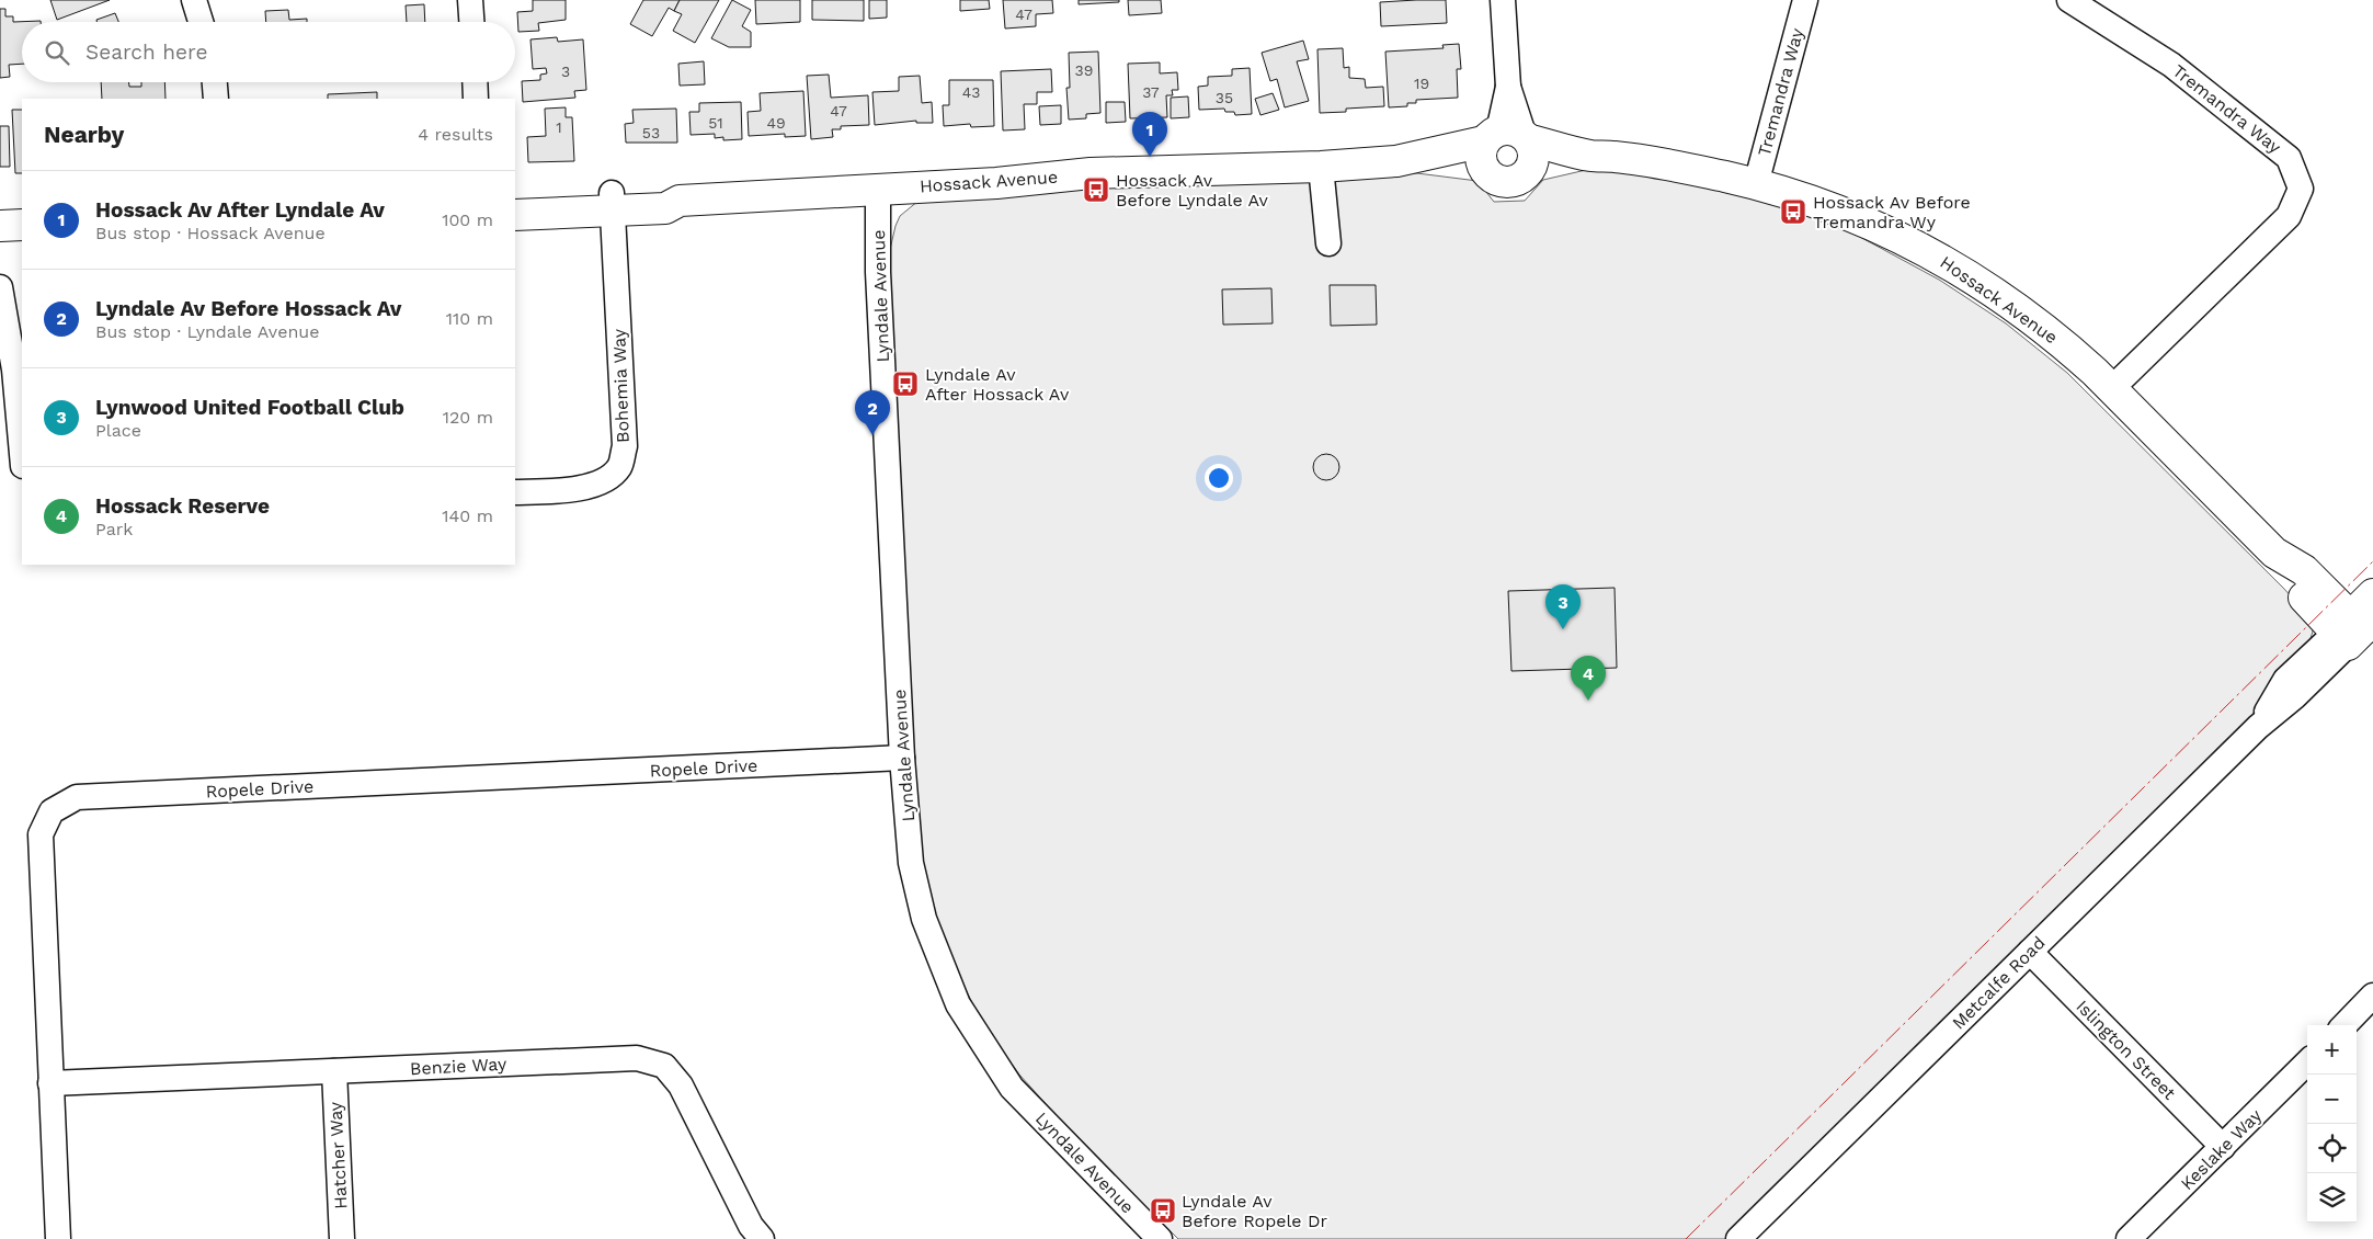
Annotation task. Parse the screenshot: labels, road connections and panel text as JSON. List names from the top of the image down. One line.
{"streets":{"main road":["Hossack Avenue","Metcalfe Road"],"street":["Tremandra Way","Lyndale Avenue","Bohemia Way","Ropele Drive","Islington Street","Benzie Way","Keslake Way","Hatcher Way"]},"crossings":[["Tremandra Way","Hossack Avenue"],["Hossack Avenue","Lyndale Avenue"],["Hossack Avenue","Bohemia Way"],["Hossack Avenue","Metcalfe Road"],["Lyndale Avenue","Ropele Drive"],["Ropele Drive","Benzie Way"],["Metcalfe Road","Islington Street"],["Islington Street","Keslake Way"],["Benzie Way","Hatcher Way"]],"places":{"bus stop":["Hossack Av Before Lyndale Av","Hossack Av Before Tremandra Wy","Lyndale Av After Hossack Av","Lyndale Av Before Ropele Dr"]},"house_numbers":["47","39","3","19","43","37","35","47","51","49","1","53"],"page":{"search":"Search here","heading":["Nearby","4 results"],"pins":["1","2","3","4"],"list":[{"mark":"1","name":"Hossack Av After Lyndale Av","note":"Bus stop · Hossack Avenue","value":"100 m"},{"mark":"2","name":"Lyndale Av Before Hossack Av","note":"Bus stop · Lyndale Avenue","value":"110 m"},{"mark":"3","name":"Lynwood United Football Club","note":"Place","value":"120 m"},{"mark":"4","name":"Hossack Reserve","note":"Park","value":"140 m"}],"map_buttons":["+","−"]}}
